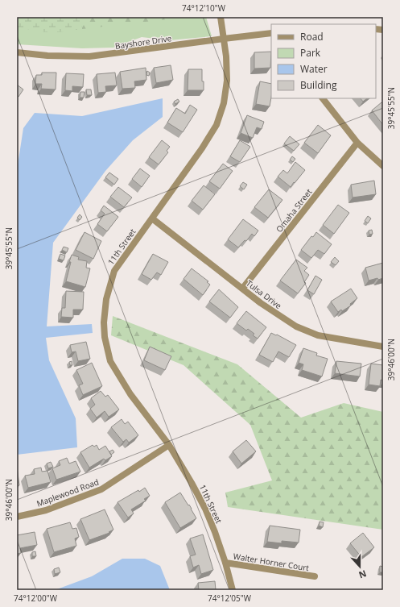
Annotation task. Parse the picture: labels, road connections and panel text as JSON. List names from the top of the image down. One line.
{"streets":{"street":["Bayshore Drive","Omaha Street","11th Street","Tulsa Drive","Maplewood Road","Walter Horner Court"]},"crossings":[["Bayshore Drive","11th Street"],["Omaha Street","Tulsa Drive"],["11th Street","Tulsa Drive"],["11th Street","Maplewood Road"],["11th Street","Walter Horner Court"]],"legend":["Road","Park","Water","Building"],"north":"bottom","coordinates":["74°12'10\"W","39°45'55\"N","39°46'00\"N","74°12'00\"W","74°12'05\"W"]}
